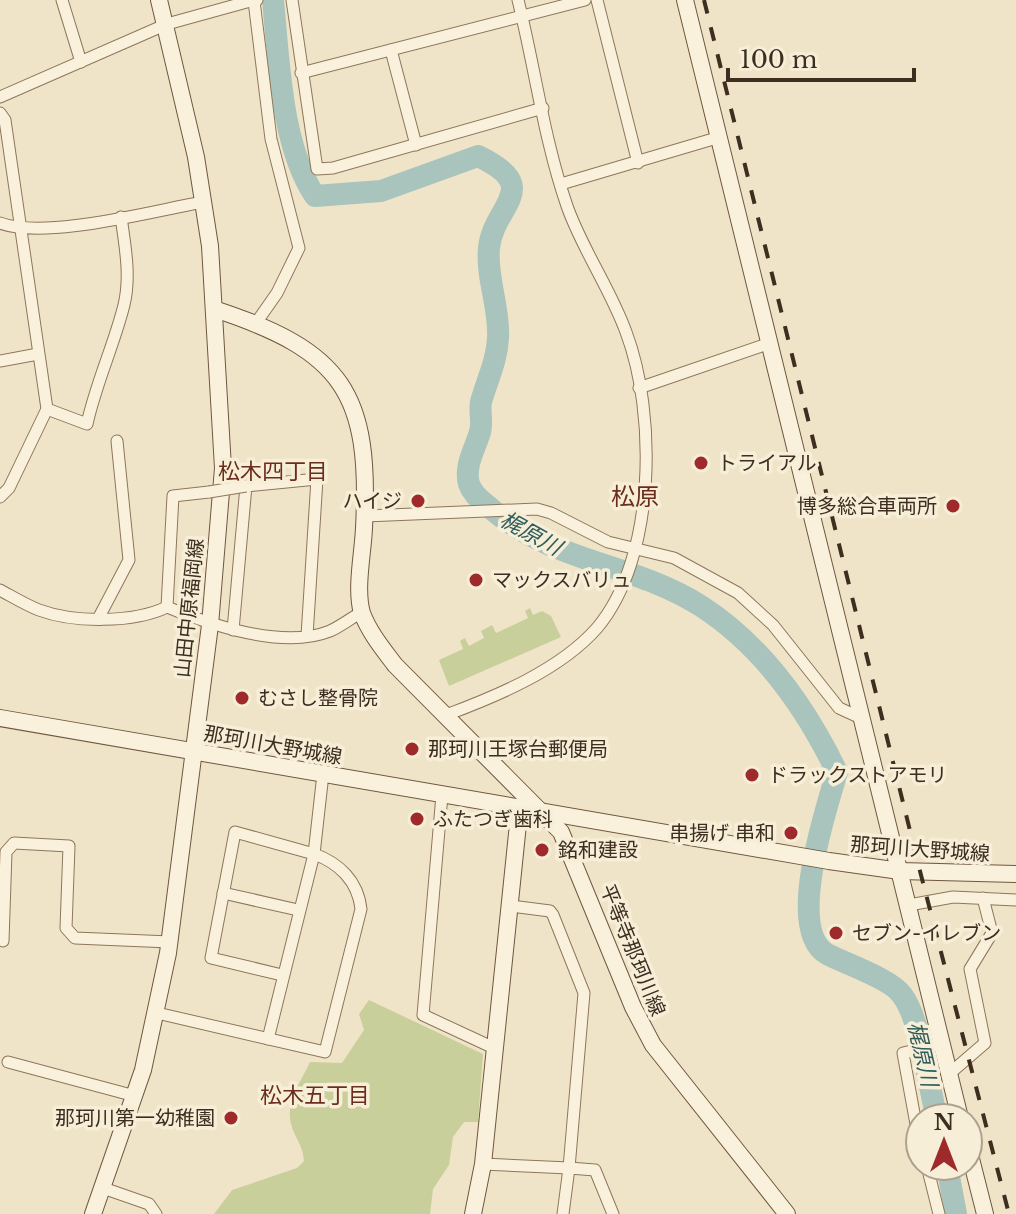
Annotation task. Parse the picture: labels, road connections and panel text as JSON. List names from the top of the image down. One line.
{"streets":{"main road":["山田中原福岡線","那珂川大野城線","平等寺那珂川線"]},"crossings":[["山田中原福岡線","那珂川大野城線"],["那珂川大野城線","平等寺那珂川線"]],"districts":["松木四丁目","松原","松木五丁目"],"water":["梶原川"],"places":["トライアル","ハイジ","博多総合車両所","マックスバリュ","むさし整骨院","那珂川王塚台郵便局","ドラックストアモリ","ふたつぎ歯科","串揚げ 串和","銘和建設","セブン-イレブン","那珂川第一幼稚園"],"scale_bar":"100 m","north":"top"}
